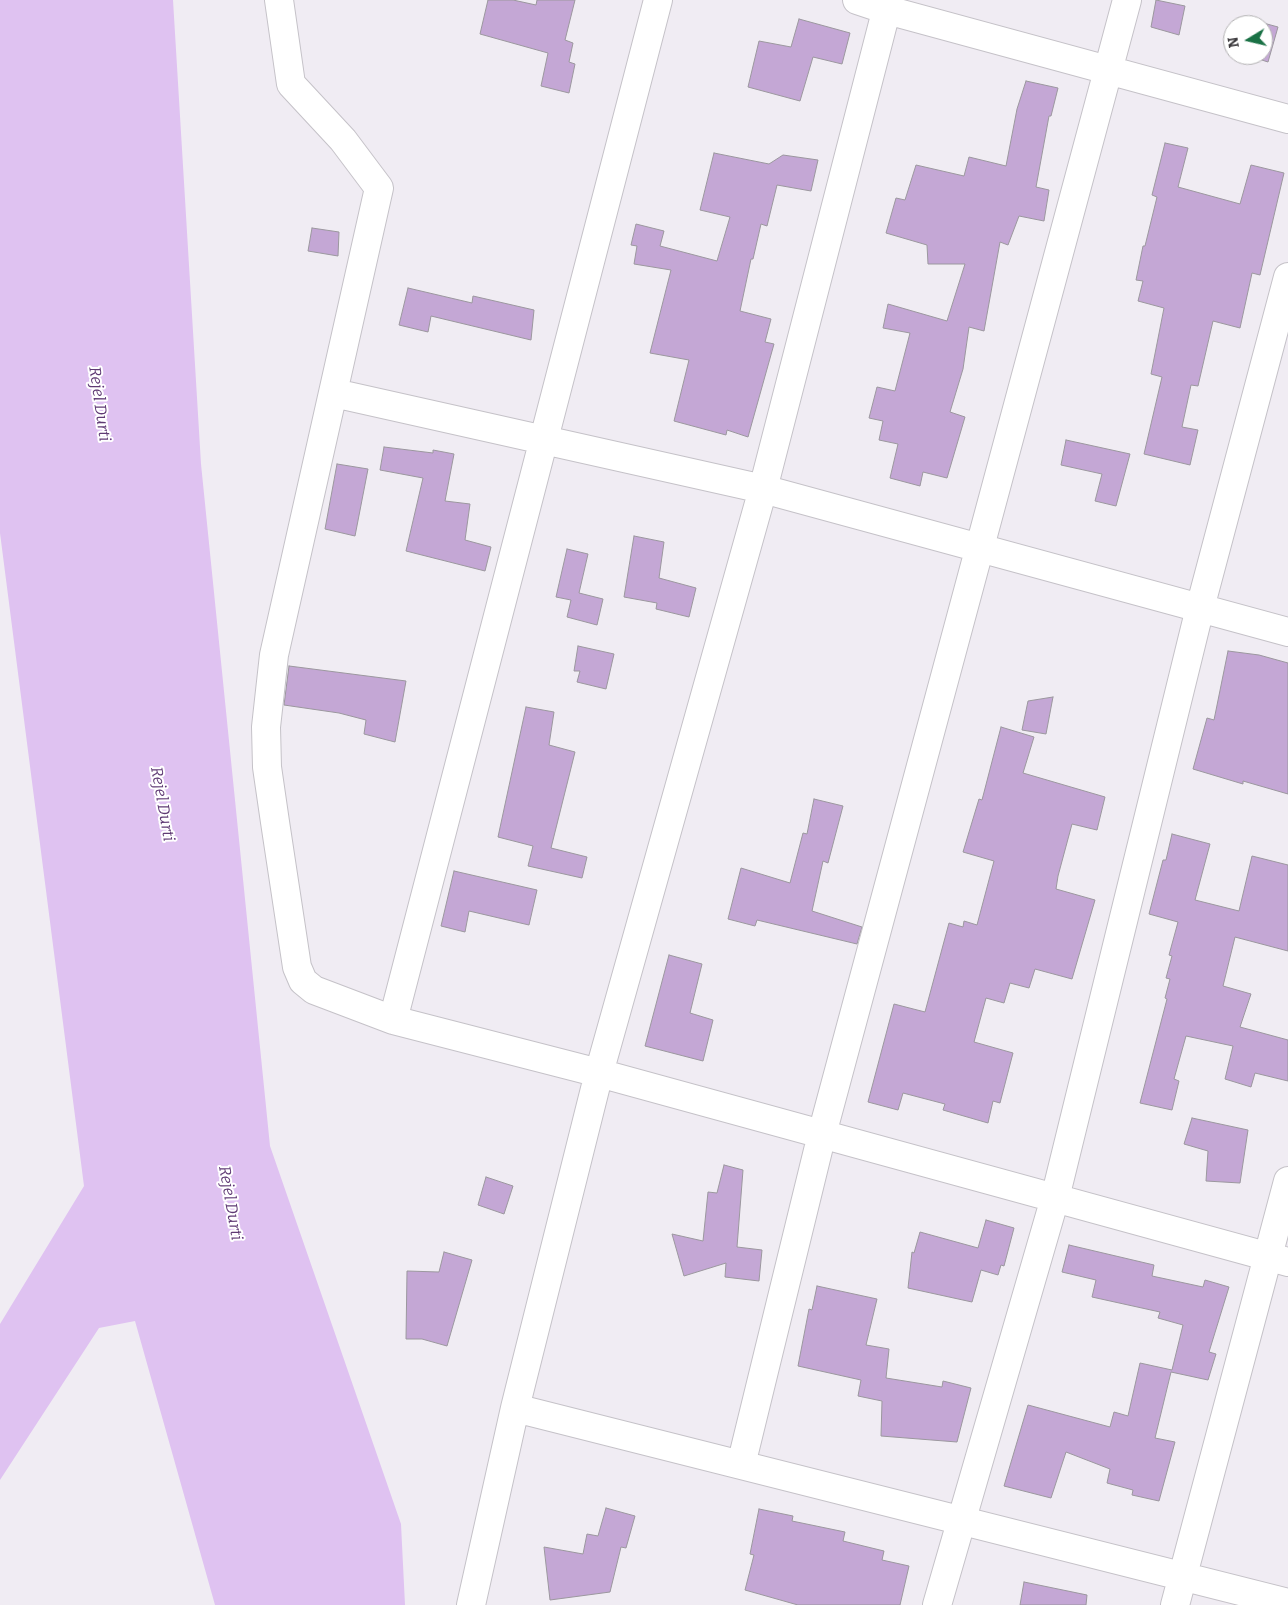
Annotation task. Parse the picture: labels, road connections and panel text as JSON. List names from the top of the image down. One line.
{"water":["Rejel Durti"],"north":"left"}
